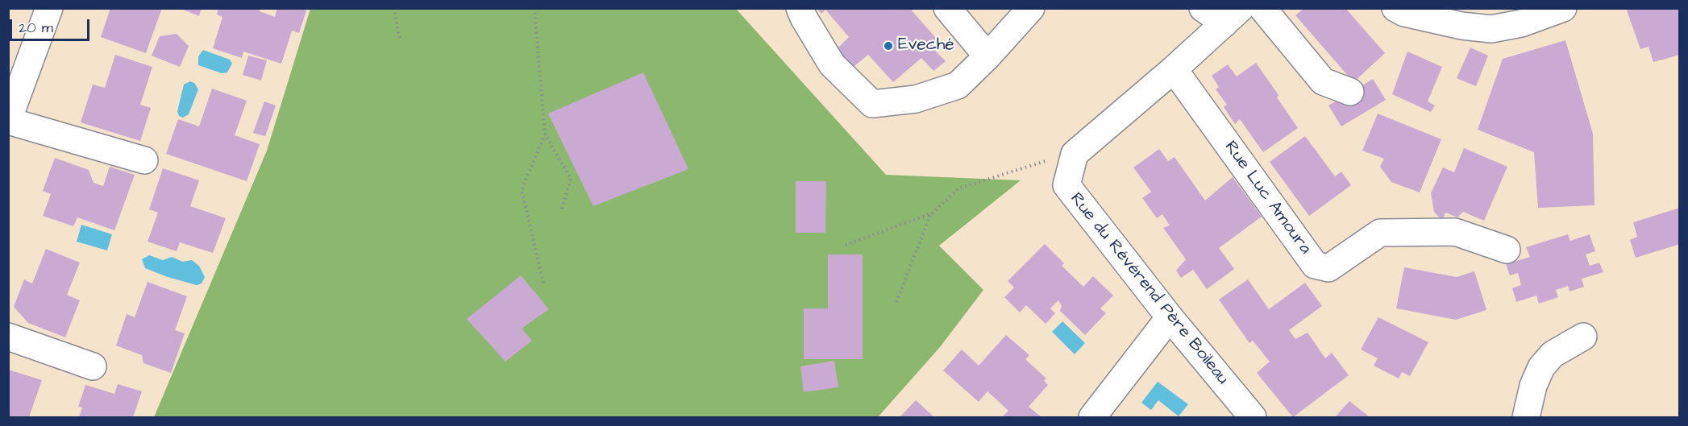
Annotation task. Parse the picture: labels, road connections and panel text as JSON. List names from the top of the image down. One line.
{"streets":{"street":["Rue Luc Amoura","Rue du Révérend Père Boileau"]},"places":["Eveché"],"scale_bar":"20 m"}
